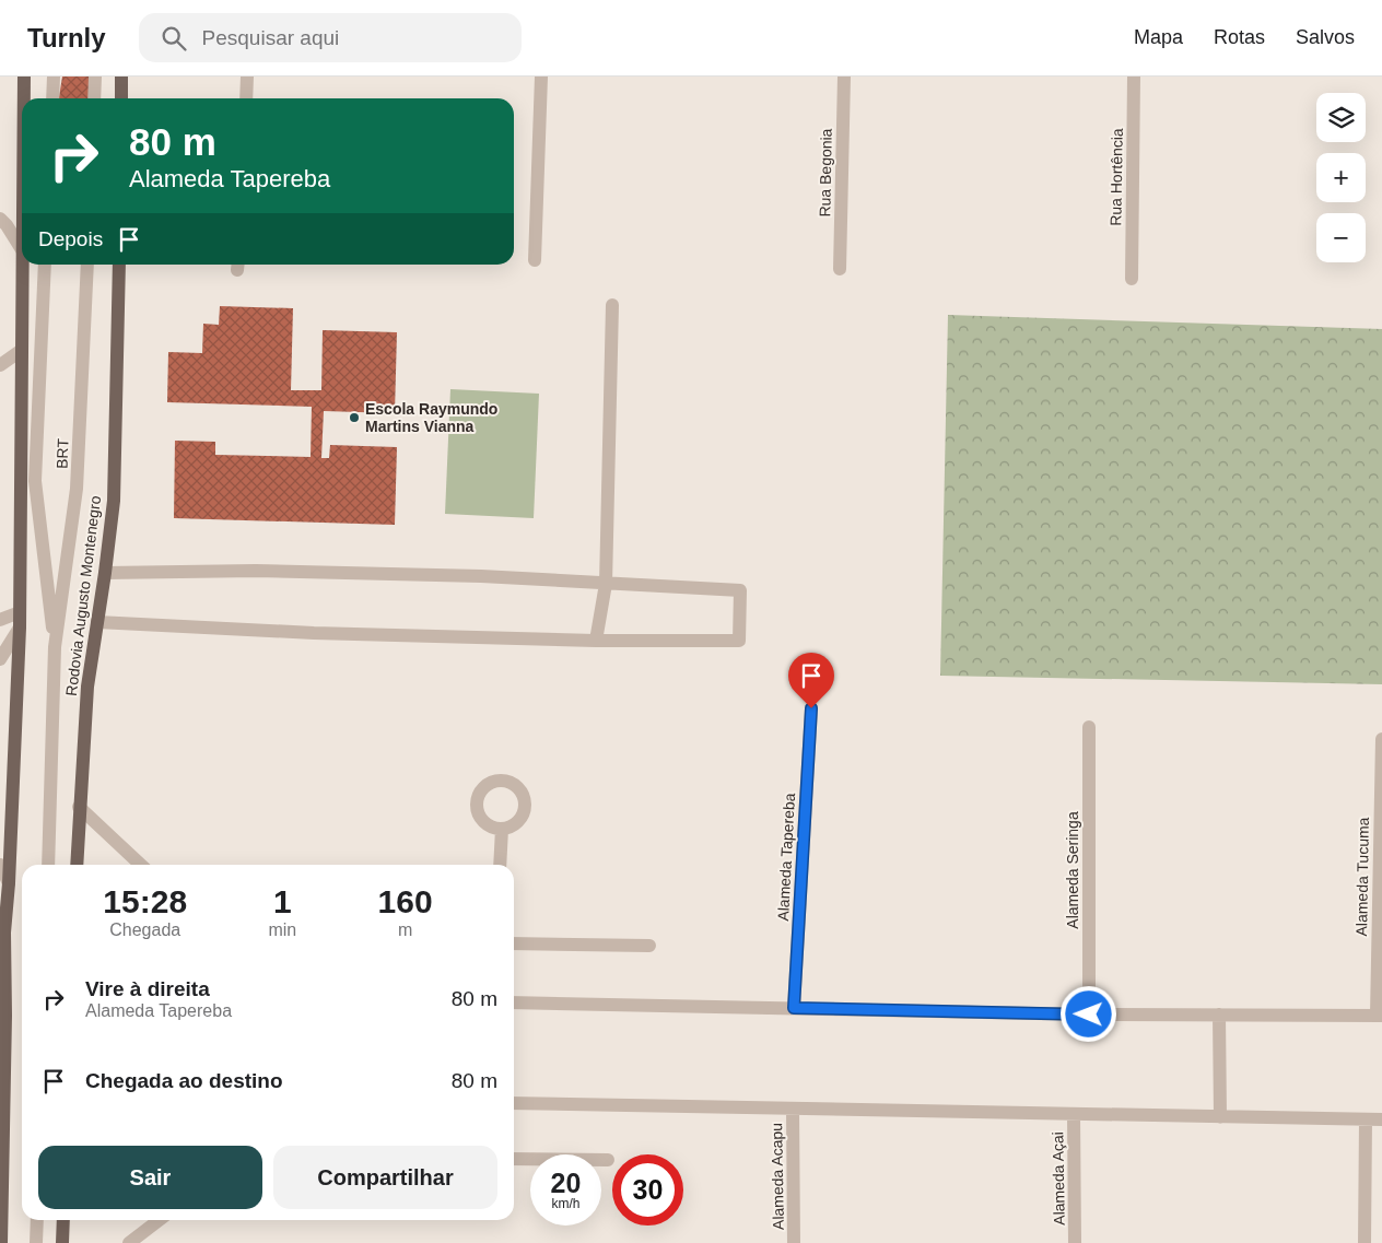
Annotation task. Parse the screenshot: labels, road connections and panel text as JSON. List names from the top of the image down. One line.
{"streets":{"main road":["Rodovia Augusto Montenegro"],"street":["Rua Begonia","Rua Hortência","BRT","Alameda Tapereba","Alameda Seringa","Alameda Tucuma","Alameda Acapu","Alameda Açai"]},"places":["Escola Raymundo Martins Vianna"],"page":{"header":"Turnly","search":"Pesquisar aqui","nav":["Mapa","Rotas","Salvos"],"map_buttons":["+","−"],"turn":["80 m","Alameda Tapereba"],"then":"Depois","eta":["15:28","Chegada","1","min","160","m"],"list":[{"name":"Vire à direita","note":"Alameda Tapereba","value":"80 m"},{"name":"Chegada ao destino","value":"80 m"}],"buttons":["Sair","Compartilhar"],"speed":"20 km/h","limit":"30"}}
